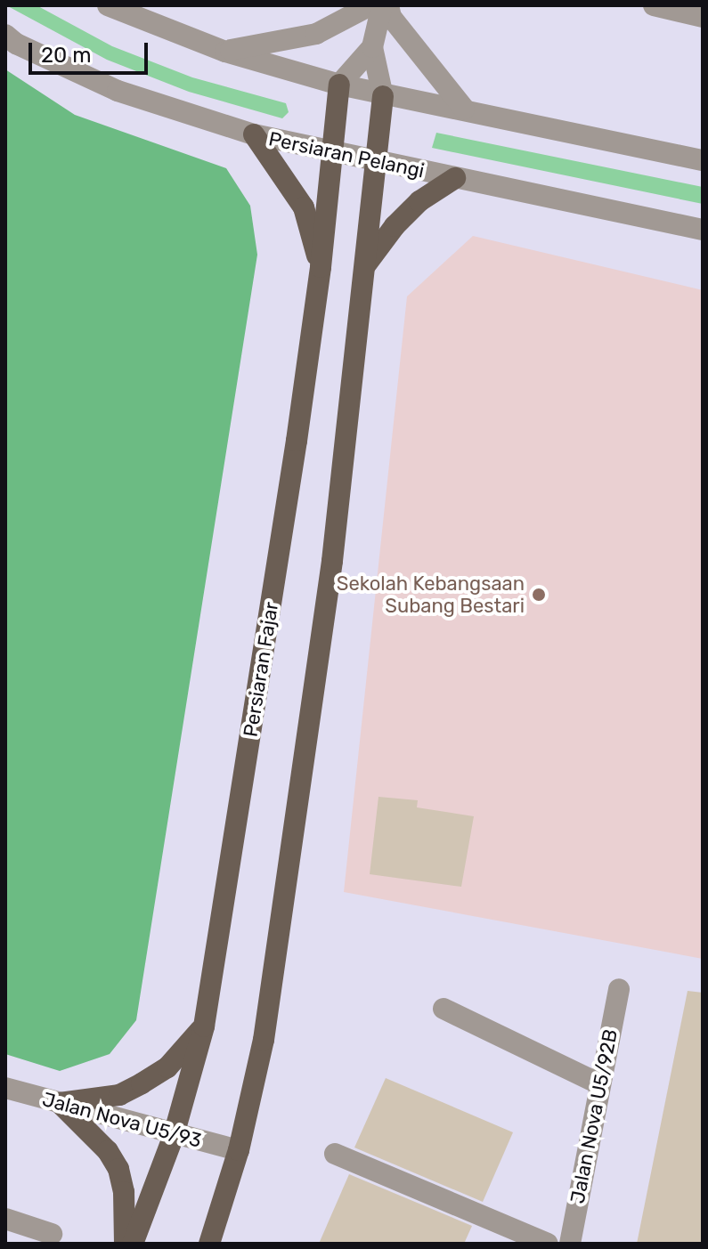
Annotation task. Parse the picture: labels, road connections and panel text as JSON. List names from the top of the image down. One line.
{"streets":{"main road":["Persiaran Fajar"],"street":["Persiaran Pelangi","Jalan Nova U5/92B","Jalan Nova U5/93"]},"crossings":[["Persiaran Pelangi","Persiaran Fajar"],["Persiaran Fajar","Jalan Nova U5/93"]],"places":["Sekolah Kebangsaan Subang Bestari"],"scale_bar":"20 m"}
